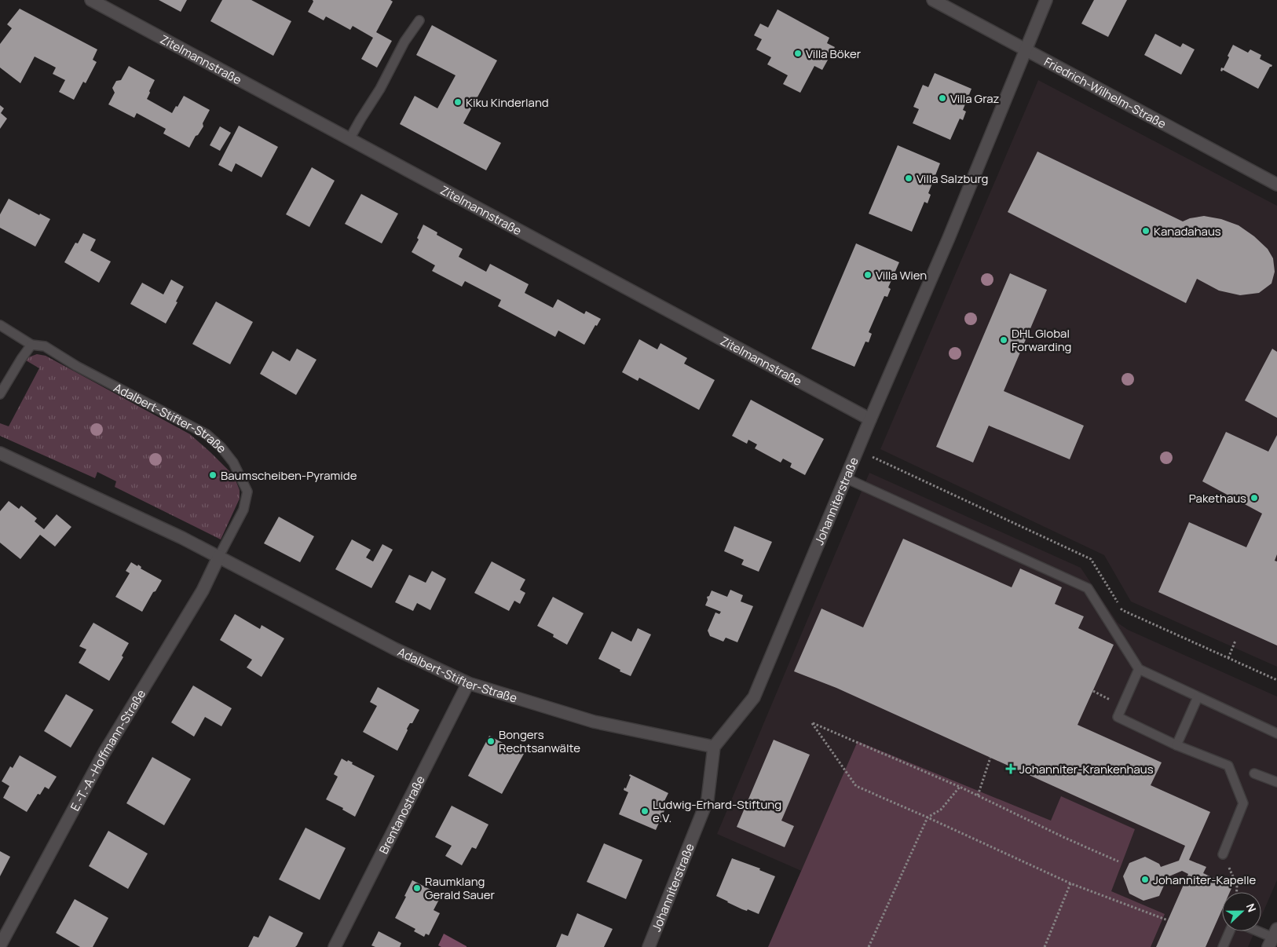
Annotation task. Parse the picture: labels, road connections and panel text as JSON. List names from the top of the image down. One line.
{"streets":{"street":["Zitelmannstraße","Friedrich-Wilhelm-Straße","Adalbert-Stifter-Straße","Johanniterstraße","E.-T.-A.-Hoffmann-Straße","Brentanostraße"]},"crossings":[["Zitelmannstraße","Johanniterstraße"],["Friedrich-Wilhelm-Straße","Johanniterstraße"],["Adalbert-Stifter-Straße","Johanniterstraße"],["Adalbert-Stifter-Straße","E.-T.-A.-Hoffmann-Straße"],["Adalbert-Stifter-Straße","Brentanostraße"]],"places":{"other":["Villa Böker","Villa Graz","Kiku Kinderland","Villa Salzburg","Kanadahaus","Villa Wien","DHL Global Forwarding","Baumscheiben-Pyramide","Pakethaus","Bongers Rechtsanwälte","Ludwig-Erhard-Stiftung e.V.","Johanniter-Kapelle","Raumklang Gerald Sauer"],"health":["Johanniter-Krankenhaus"]},"north":"right"}
